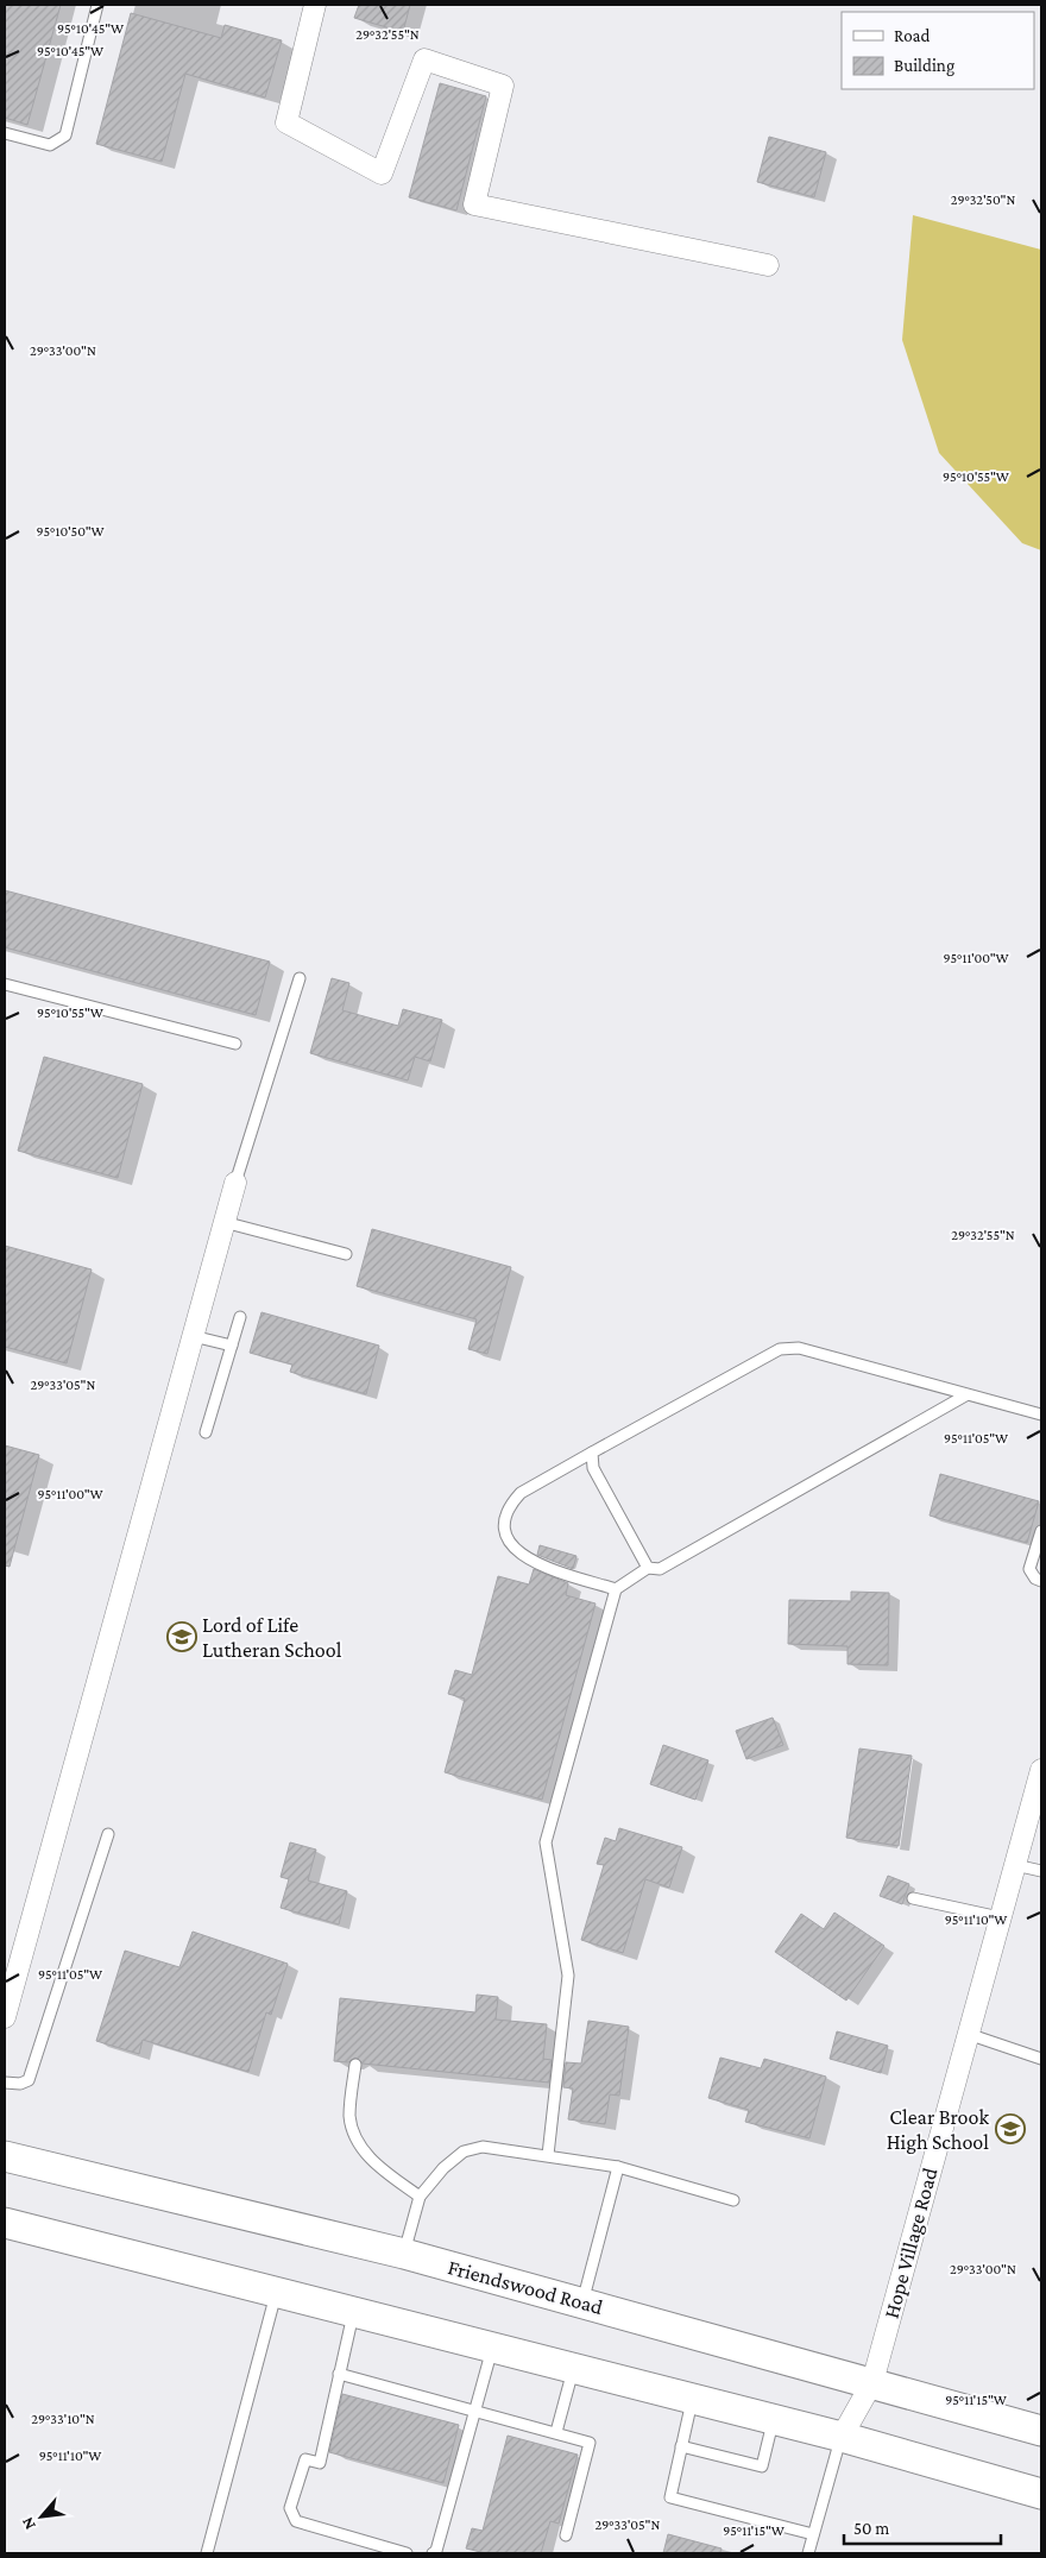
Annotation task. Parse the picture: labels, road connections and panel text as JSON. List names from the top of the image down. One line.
{"streets":{"main road":["Friendswood Road"],"street":["Hope Village Road"]},"crossings":[["Hope Village Road","Friendswood Road"]],"places":{"school or university":["Lord of Life Lutheran School","Clear Brook High School"]},"legend":["Road","Building"],"scale_bar":"50 m","north":"bottom left","coordinates":["95°10'45\"W","29°32'55\"N","29°32'50\"N","29°33'00\"N","95°10'55\"W","95°10'50\"W","95°11'00\"W","29°33'05\"N","95°11'05\"W","95°11'10\"W","95°11'15\"W","29°33'10\"N"]}
